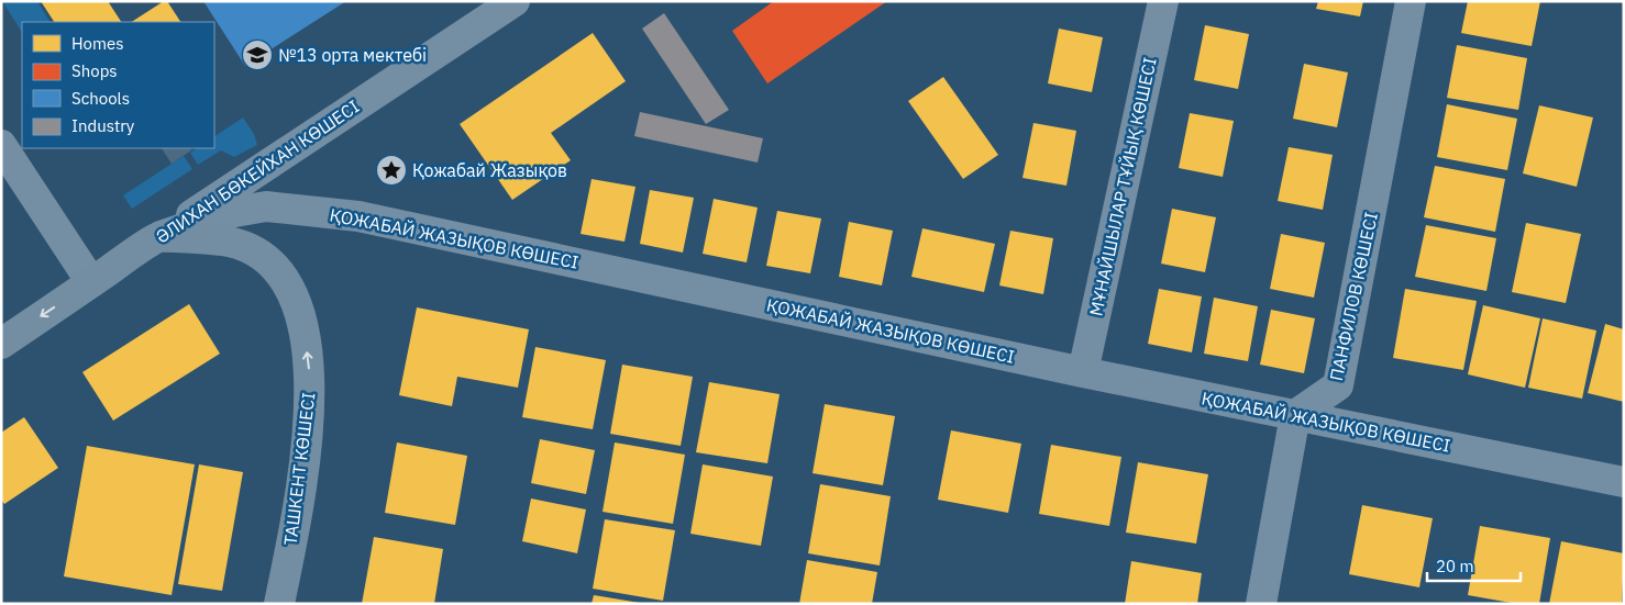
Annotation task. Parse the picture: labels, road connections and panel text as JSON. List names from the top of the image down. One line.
{"streets":{"main road":["ӘЛИХАН БӨКЕЙХАН КӨШЕСІ","ТАШКЕНТ КӨШЕСІ"],"street":["МҰНАЙШЫЛАР ТҰЙЫҚ КӨШЕСІ","ҚОЖАБАЙ ЖАЗЫҚОВ КӨШЕСІ","ПАНФИЛОВ КӨШЕСІ"]},"crossings":[["ӘЛИХАН БӨКЕЙХАН КӨШЕСІ","ҚОЖАБАЙ ЖАЗЫҚОВ КӨШЕСІ"],["ӘЛИХАН БӨКЕЙХАН КӨШЕСІ","ТАШКЕНТ КӨШЕСІ"],["МҰНАЙШЫЛАР ТҰЙЫҚ КӨШЕСІ","ҚОЖАБАЙ ЖАЗЫҚОВ КӨШЕСІ"],["ҚОЖАБАЙ ЖАЗЫҚОВ КӨШЕСІ","ПАНФИЛОВ КӨШЕСІ"],["ҚОЖАБАЙ ЖАЗЫҚОВ КӨШЕСІ","ТАШКЕНТ КӨШЕСІ"]],"one_way":["ТАШКЕНТ КӨШЕСІ"],"places":{"school or university":["№13 орта мектебі"],"place":["Қожабай Жазықов"]},"legend":["Homes","Shops","Schools","Industry"],"scale_bar":"20 m"}
